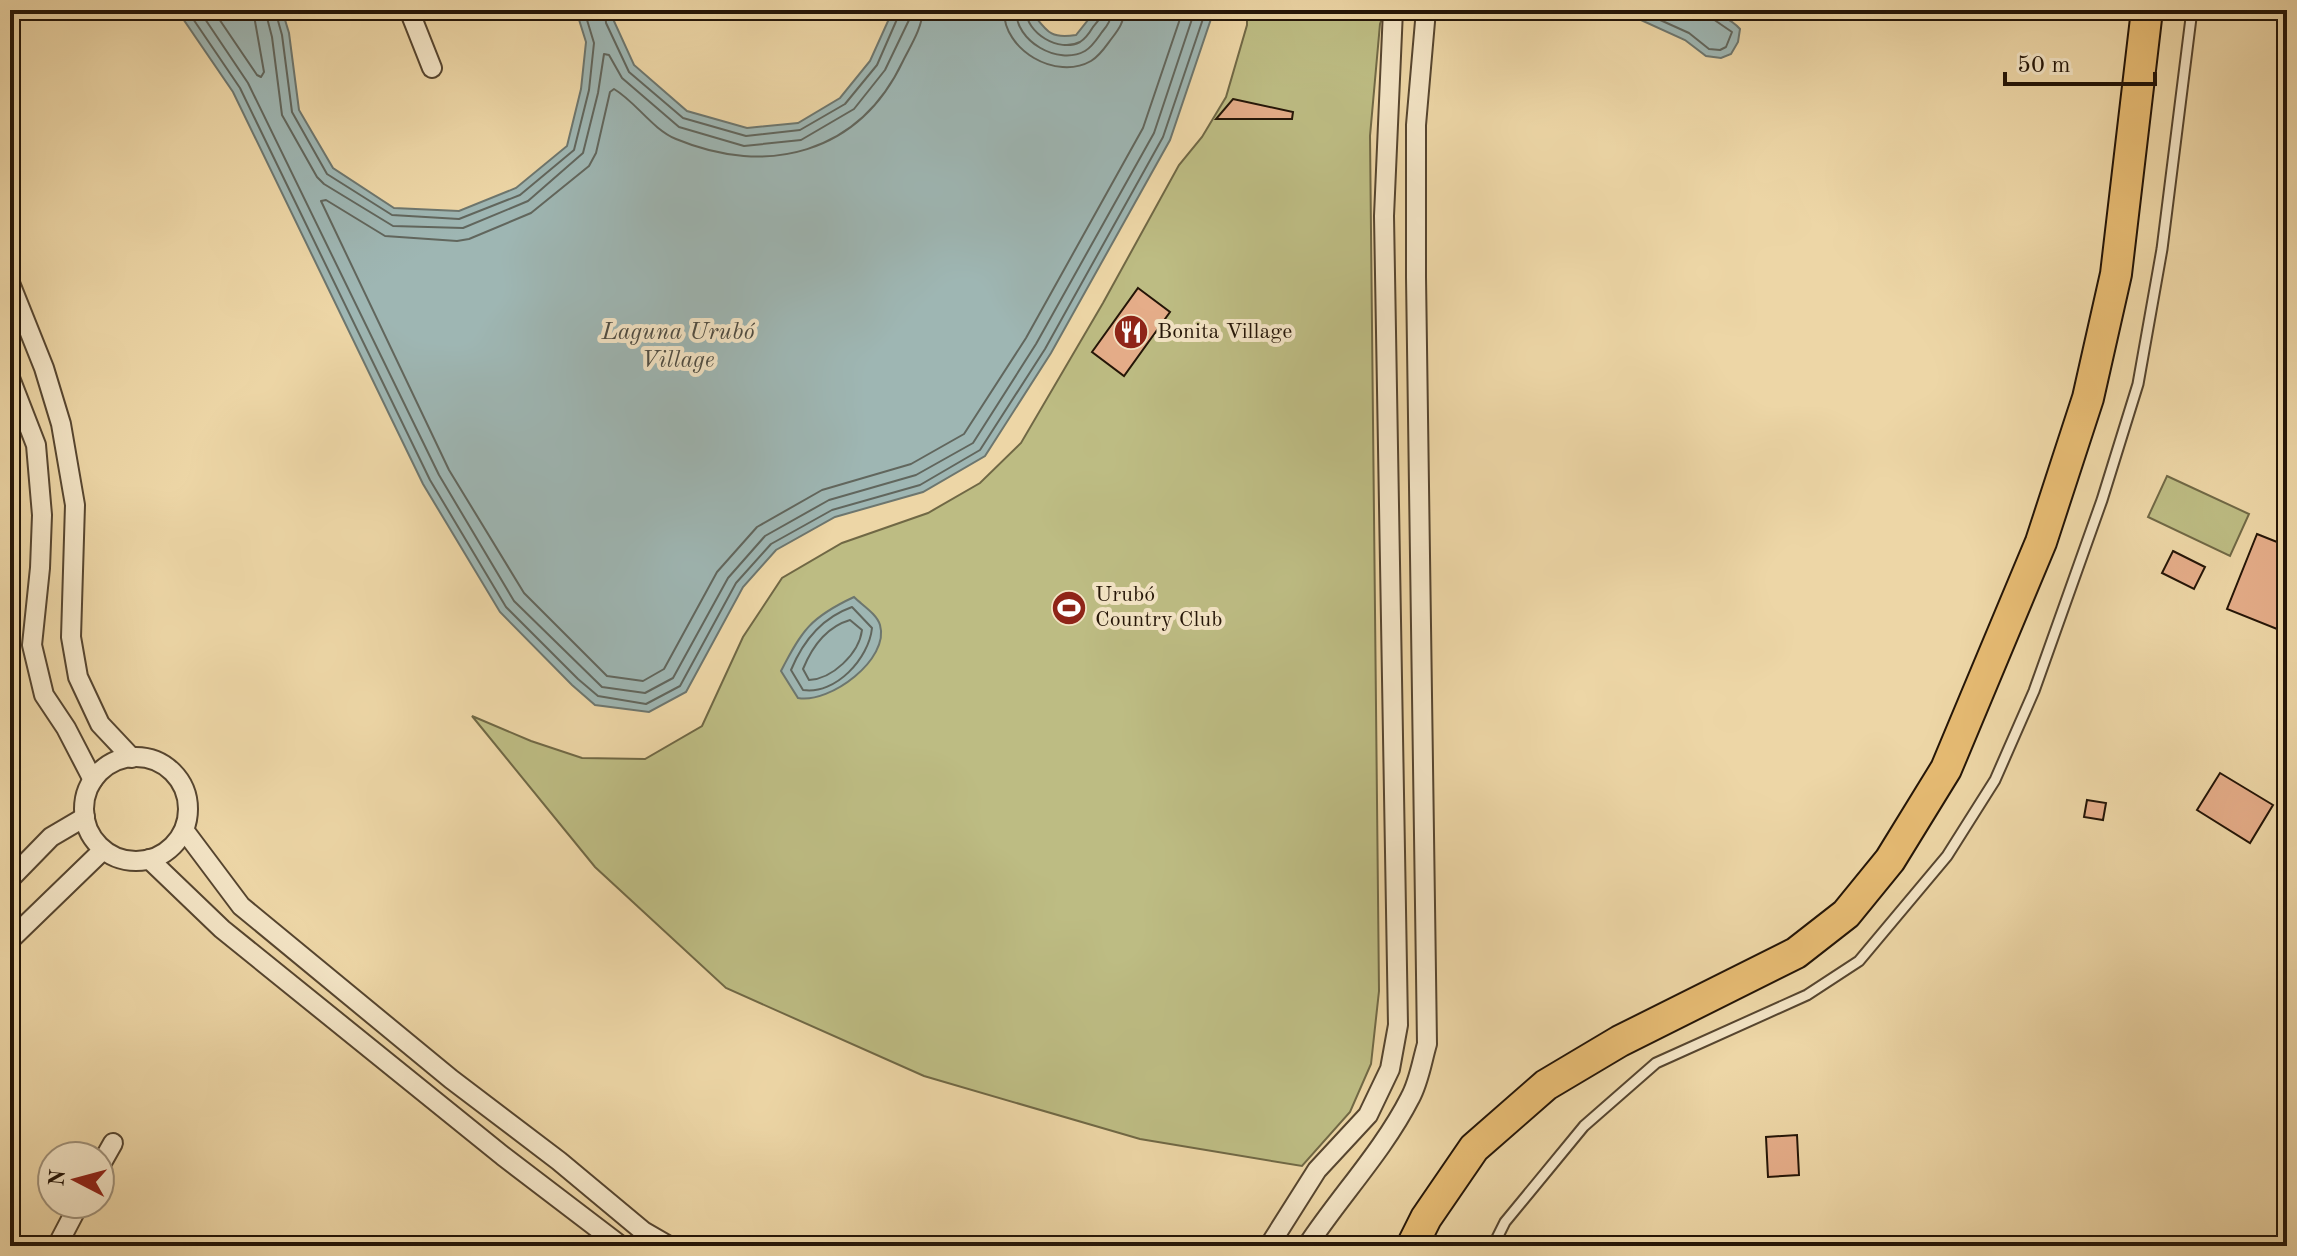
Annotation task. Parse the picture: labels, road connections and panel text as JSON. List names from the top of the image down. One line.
{"water":["Laguna Urubó Village"],"places":{"restaurant":["Bonita Village"],"sports":["Urubó Country Club"]},"scale_bar":"50 m","north":"left"}
